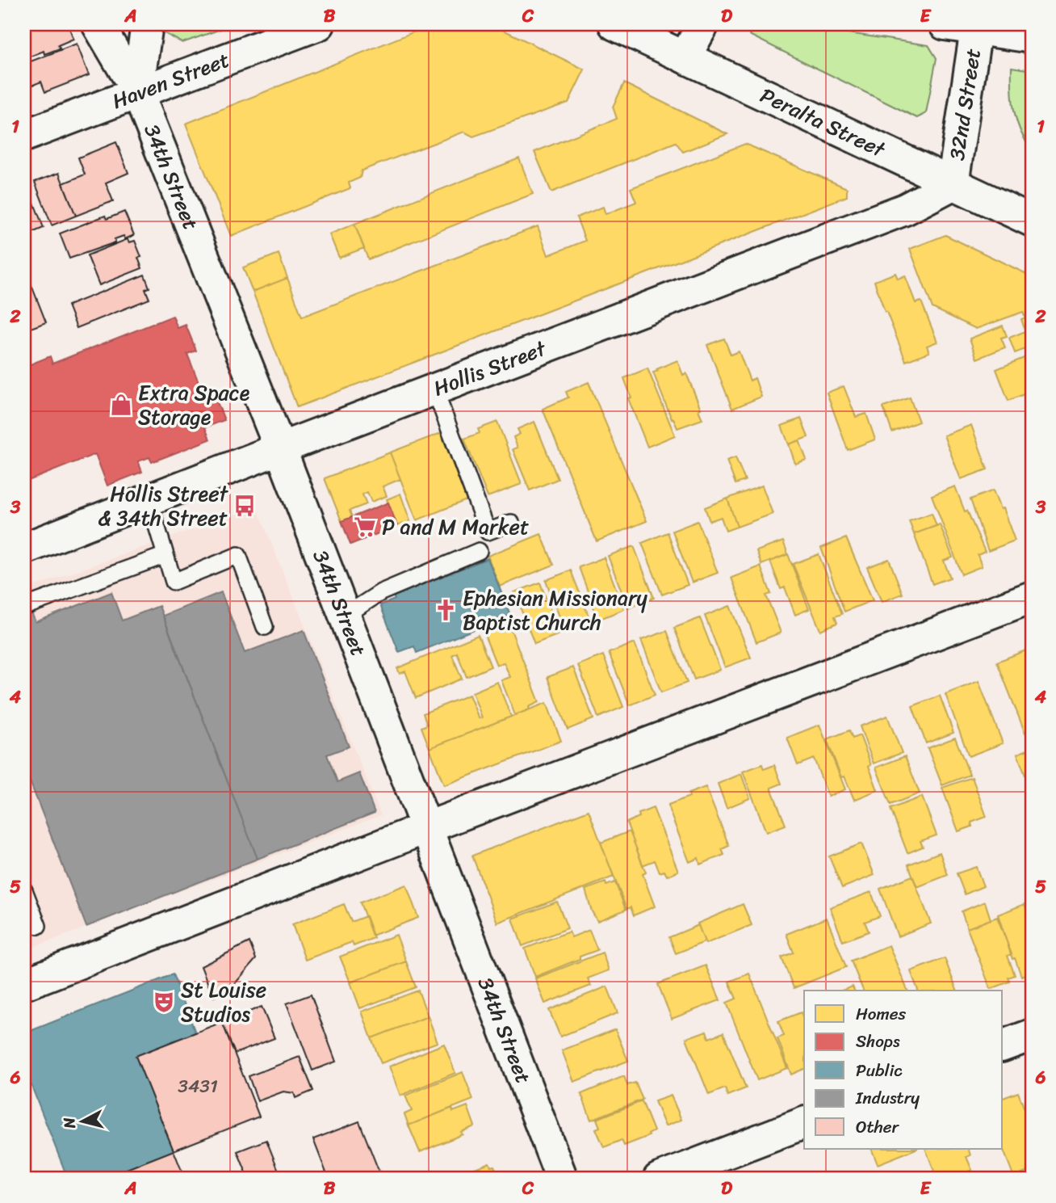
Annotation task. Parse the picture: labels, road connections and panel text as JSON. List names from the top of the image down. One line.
{"streets":{"street":["Haven Street","32nd Street","Peralta Street","34th Street","Hollis Street"]},"crossings":[["Haven Street","34th Street"],["32nd Street","Peralta Street"],["32nd Street","Hollis Street"],["Peralta Street","Hollis Street"],["34th Street","Hollis Street"]],"places":{"shop":["Extra Space Storage"],"bus stop":["Hollis Street & 34th Street"],"supermarket":["P and M Market"],"church":["Ephesian Missionary Baptist Church"],"theatre":["St Louise Studios"]},"house_numbers":["3431"],"legend":["Homes","Shops","Public","Industry","Other"],"north":"left","grid":{"columns":["A","B","C","D","E"],"rows":["1","2","3","4","5","6"]}}
